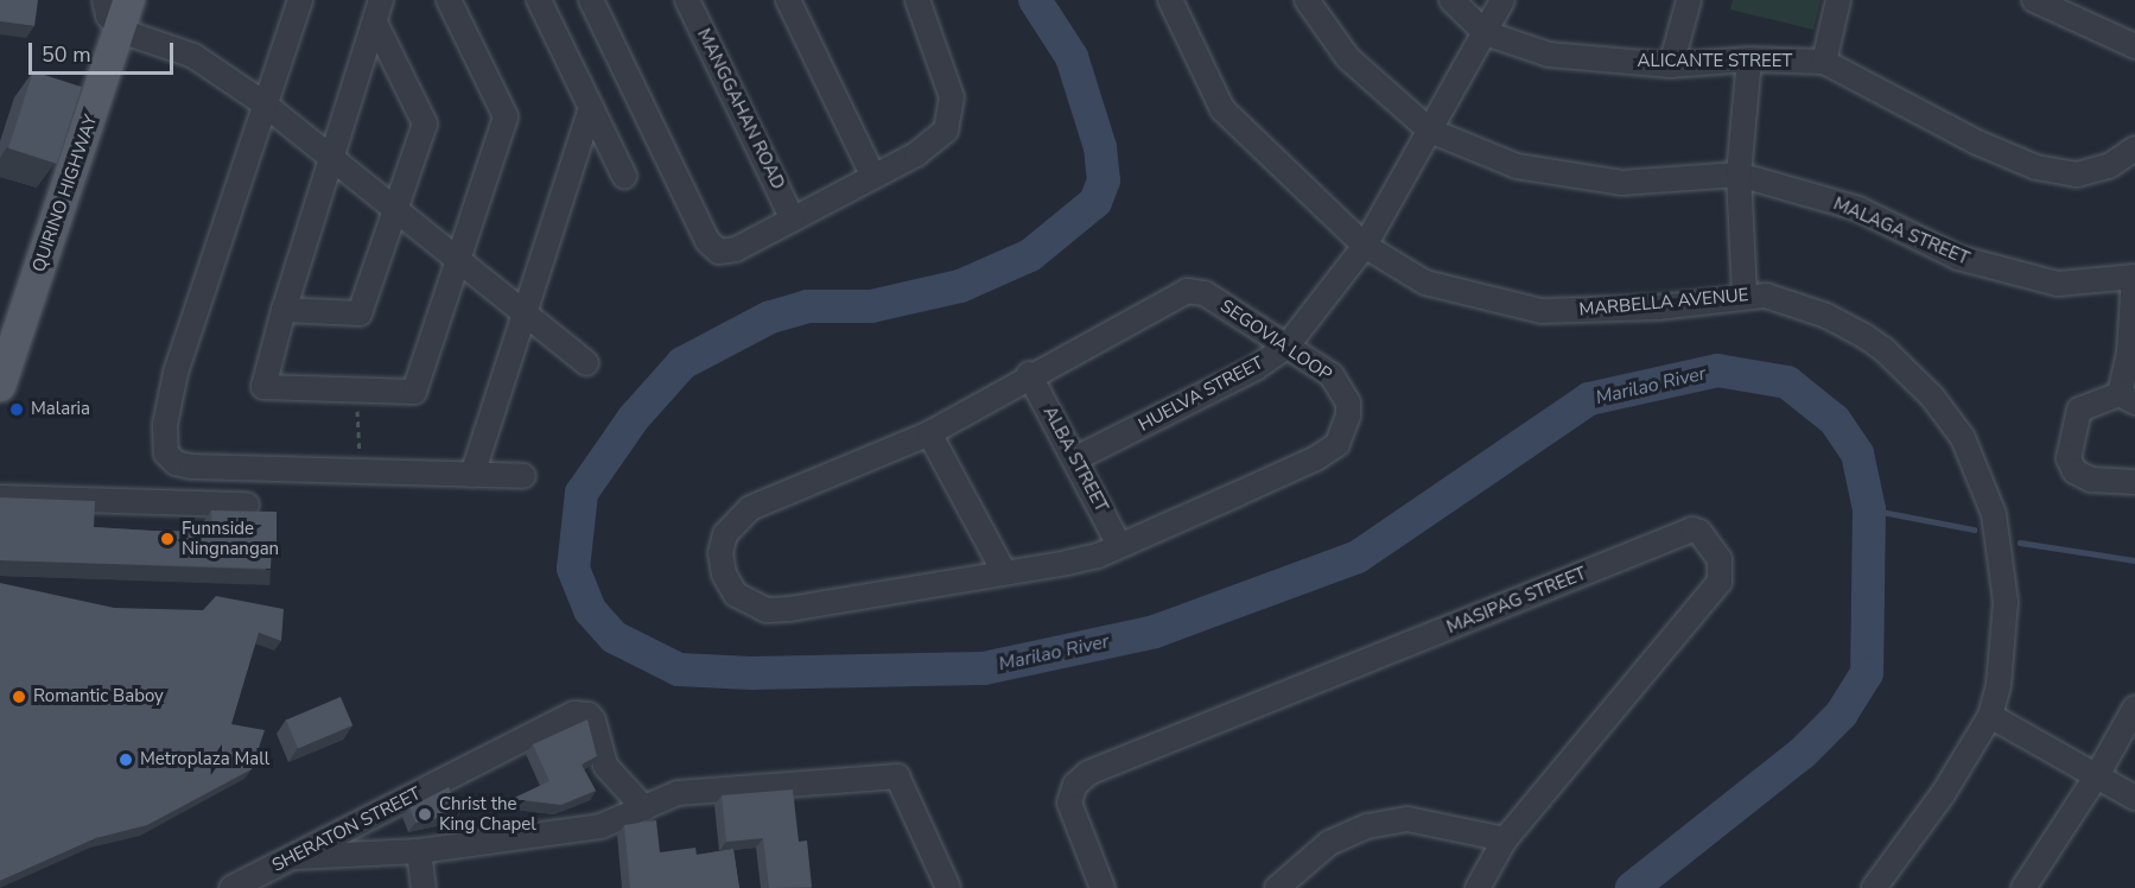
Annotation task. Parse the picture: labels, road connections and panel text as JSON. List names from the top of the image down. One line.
{"streets":{"main road":["QUIRINO HIGHWAY"],"street":["ALICANTE STREET","MANGGAHAN ROAD","MALAGA STREET","MARBELLA AVENUE","SEGOVIA LOOP","HUELVA STREET","ALBA STREET","MASIPAG STREET","SHERATON STREET"]},"crossings":[["ALICANTE STREET","HUELVA STREET"],["MALAGA STREET","HUELVA STREET"],["MARBELLA AVENUE","HUELVA STREET"],["SEGOVIA LOOP","HUELVA STREET"],["SEGOVIA LOOP","ALBA STREET"],["HUELVA STREET","ALBA STREET"]],"water":["Marilao River"],"places":["Malaria","Funnside Ningnangan","Romantic Baboy","Metroplaza Mall","Christ the King Chapel"],"scale_bar":"50 m"}
